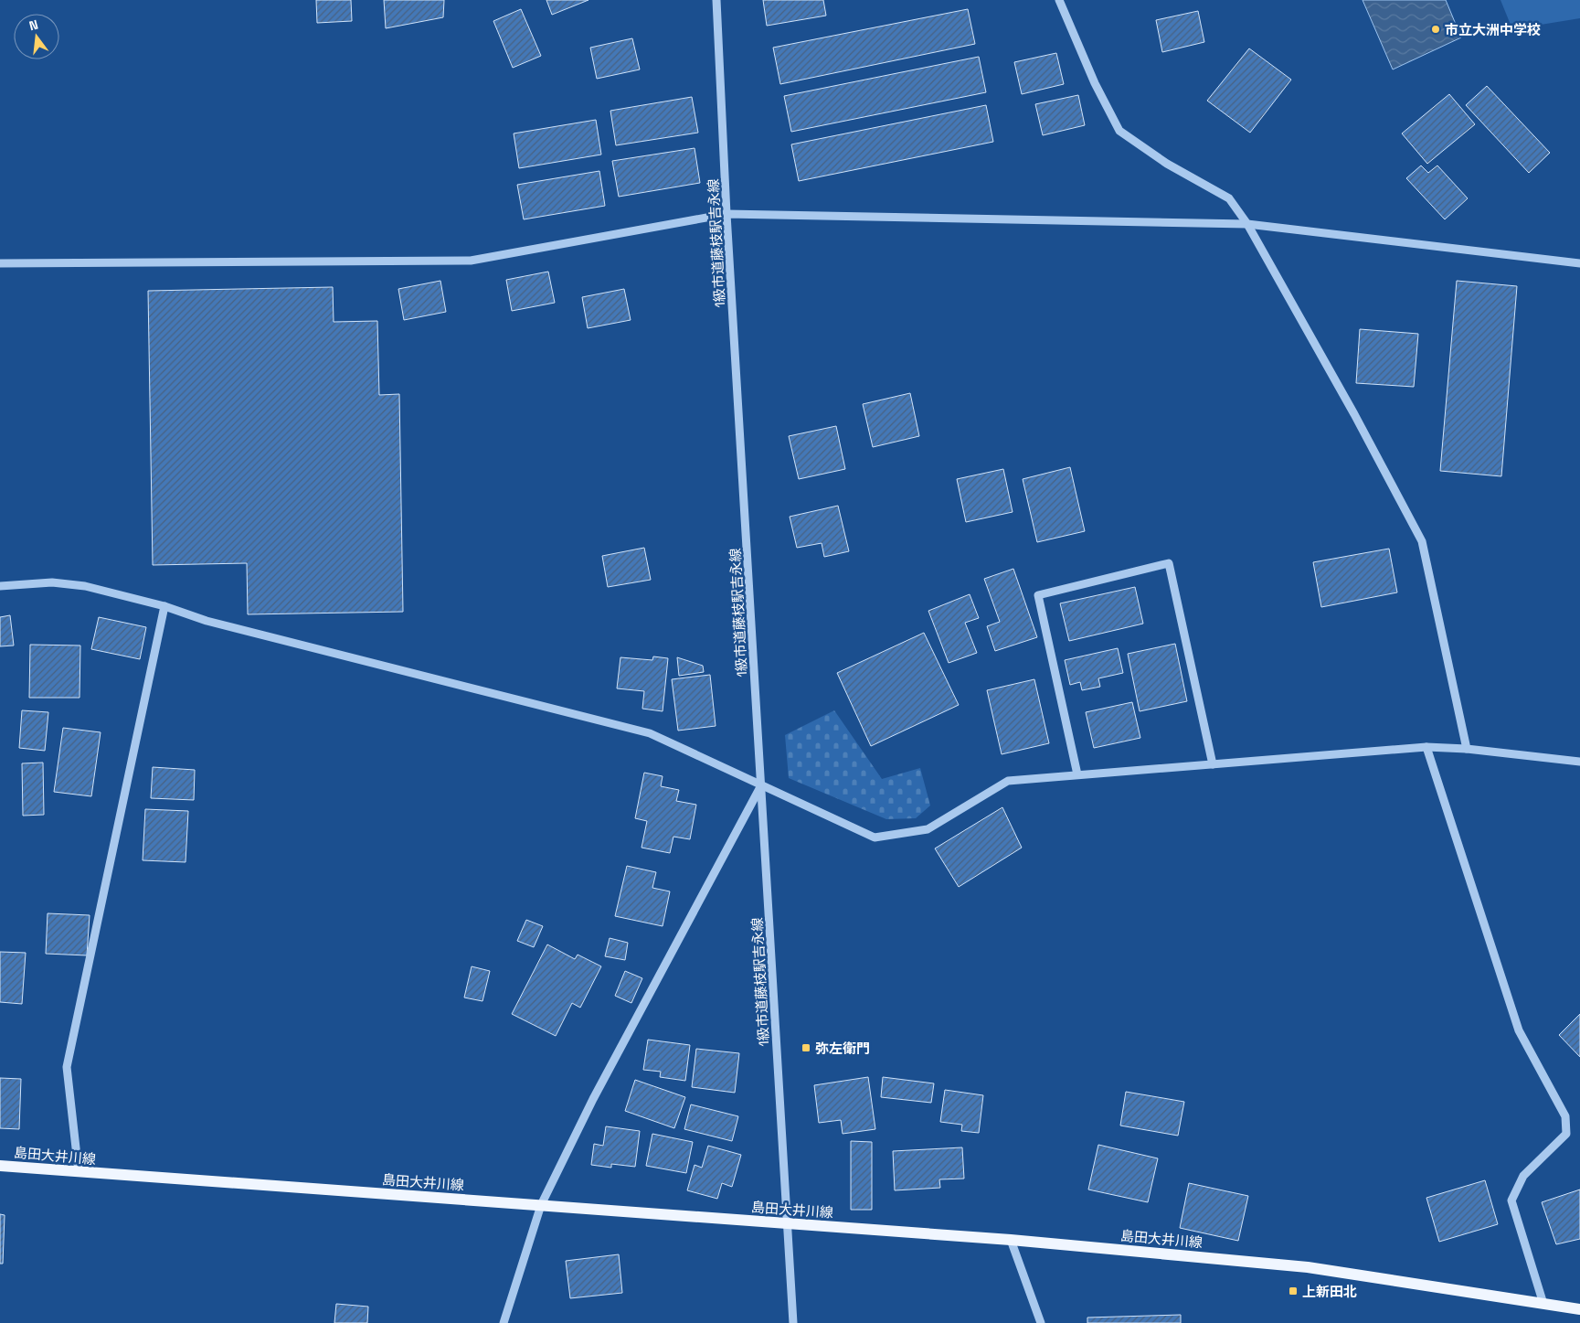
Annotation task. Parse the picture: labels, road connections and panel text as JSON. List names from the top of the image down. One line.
{"streets":{"main road":["島田大井川線"],"street":["1級市道藤枝駅吉永線"]},"crossings":[["1級市道藤枝駅吉永線","島田大井川線"]],"places":{"other":["市立大洲中学校"],"transit":["弥左衛門","上新田北"]},"north":"top"}
